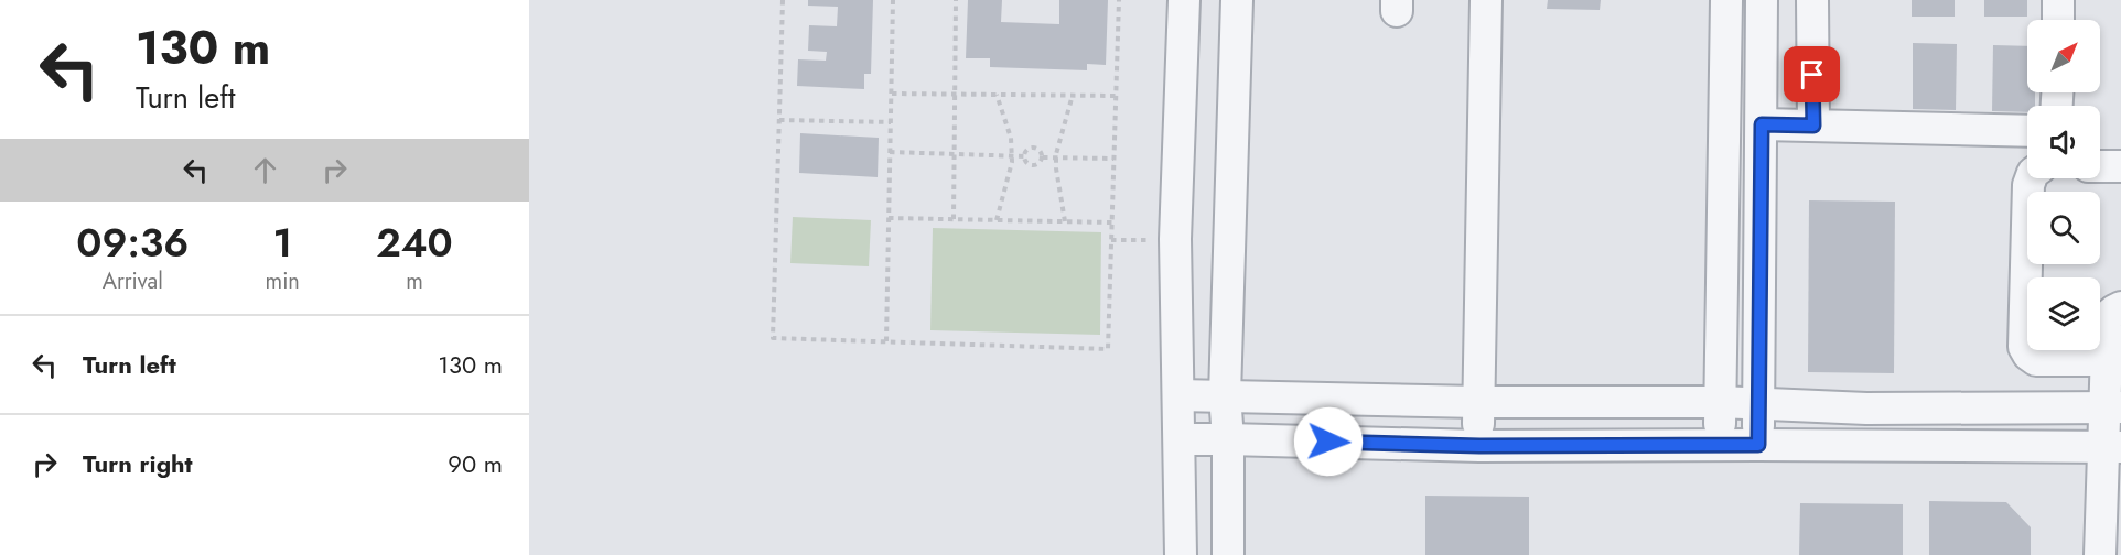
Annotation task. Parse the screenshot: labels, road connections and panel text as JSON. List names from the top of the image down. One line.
{"north":"top right","page":{"turn":["130 m","Turn left"],"eta":["09:36","Arrival","1","min","240","m"],"list":[{"name":"Turn left","value":"130 m"},{"name":"Turn right","value":"90 m"}]}}
